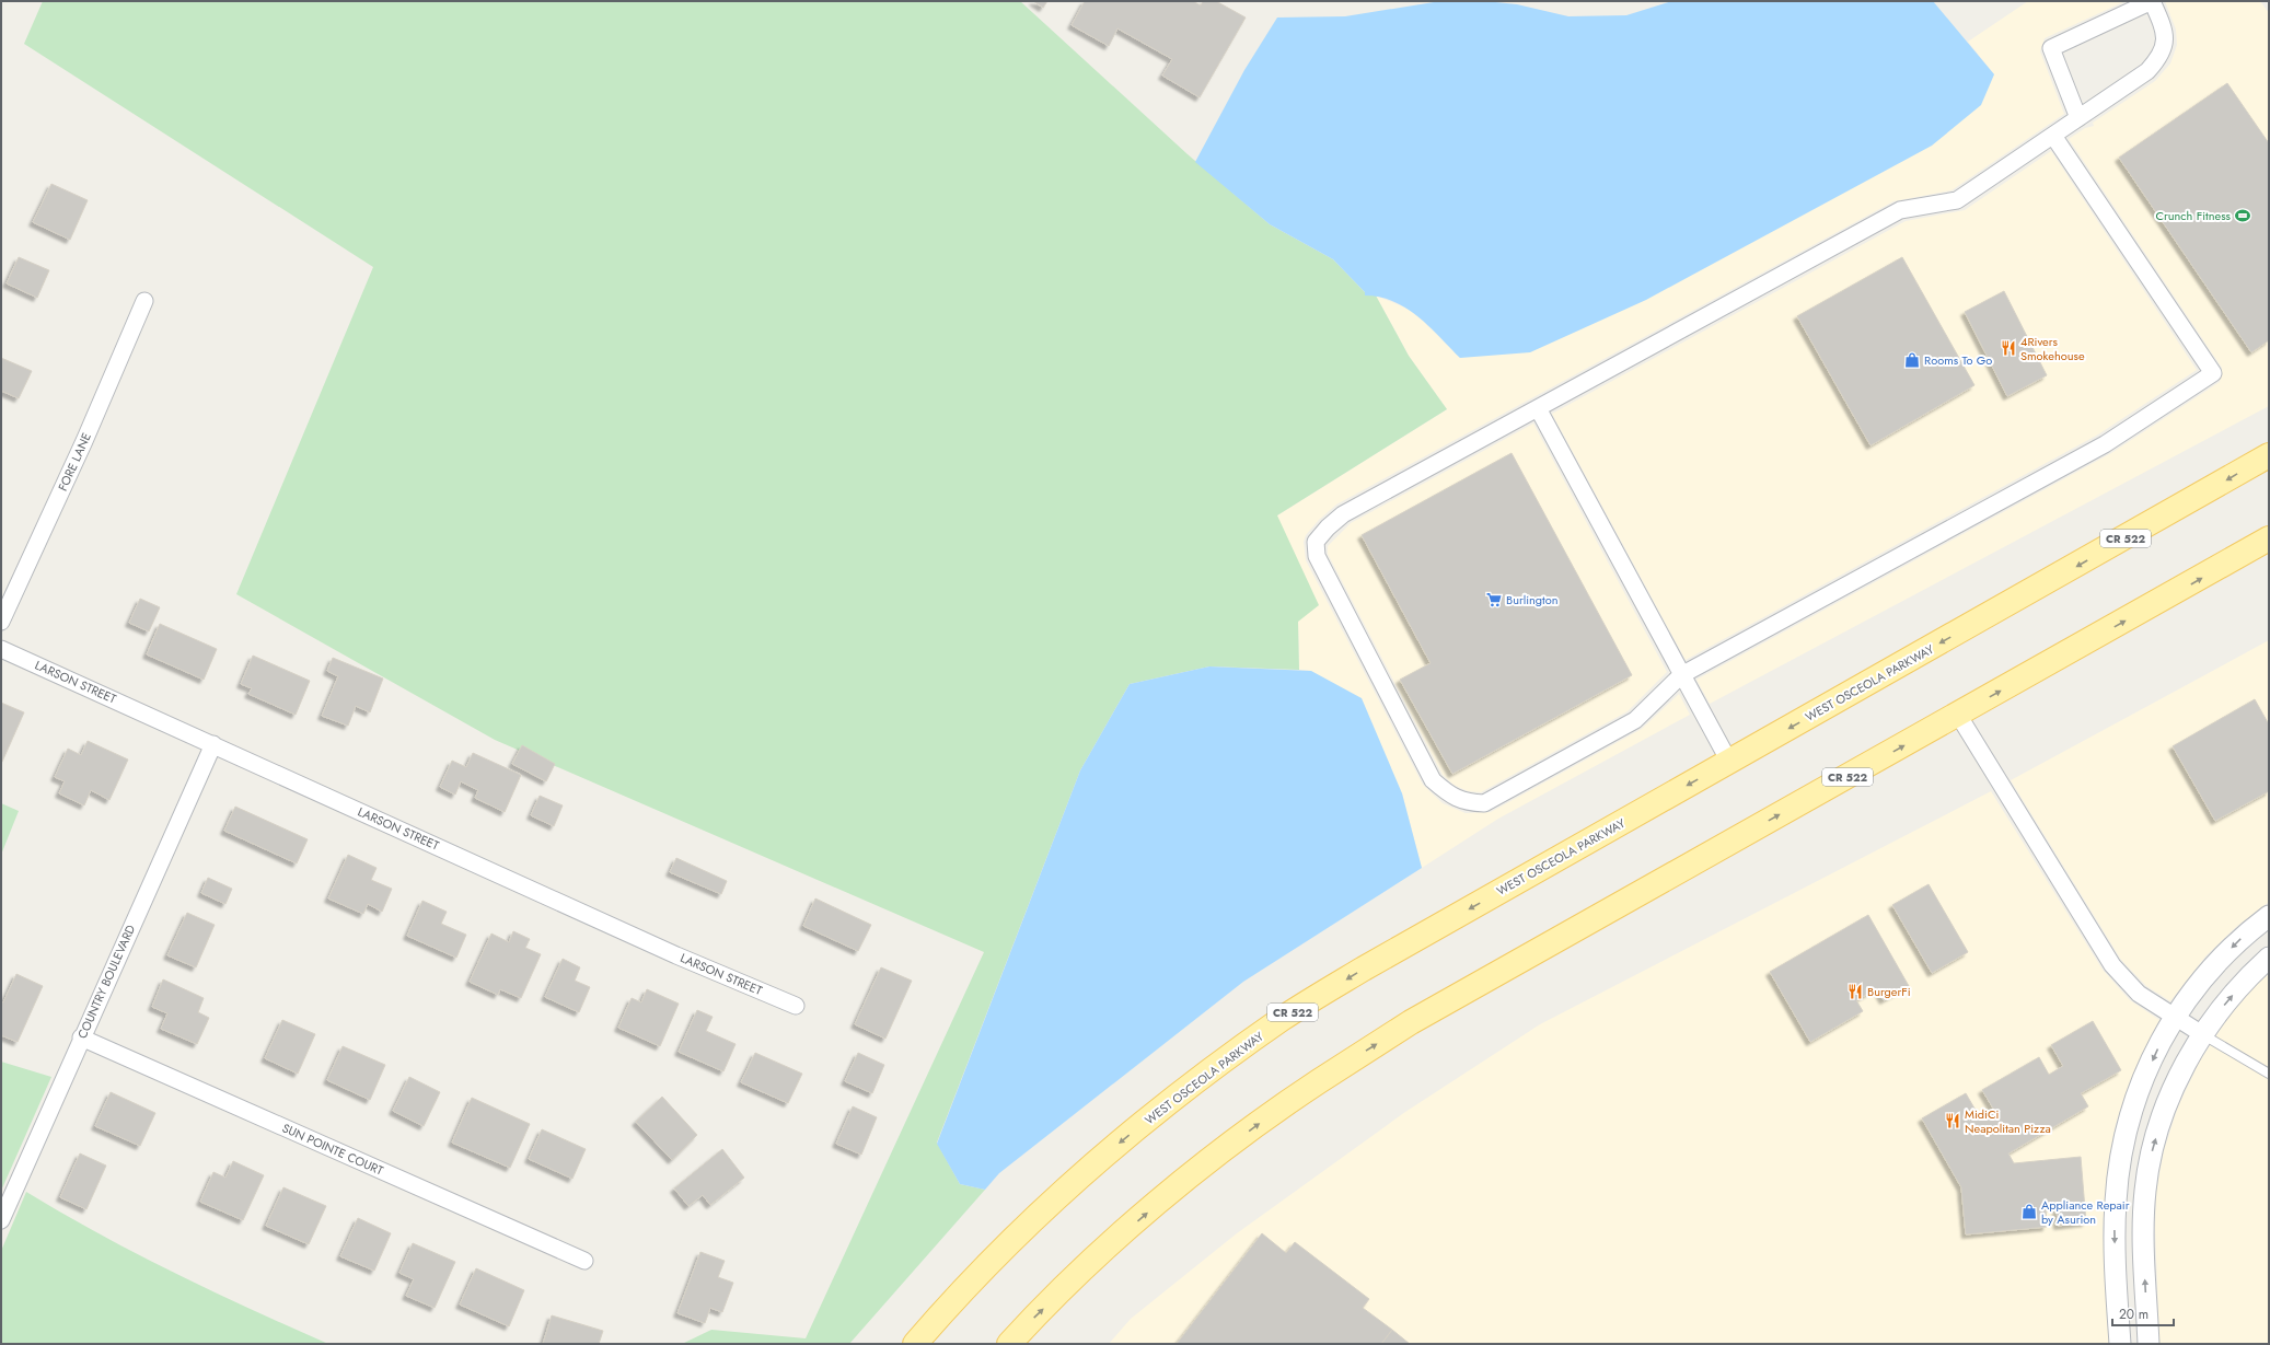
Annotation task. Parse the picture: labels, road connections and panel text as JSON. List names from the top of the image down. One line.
{"streets":{"main road":["CR 522","WEST OSCEOLA PARKWAY"],"street":["FORE LANE","LARSON STREET","COUNTRY BOULEVARD","SUN POINTE COURT"]},"crossings":[["LARSON STREET","COUNTRY BOULEVARD"],["COUNTRY BOULEVARD","SUN POINTE COURT"]],"places":{"sports":["Crunch Fitness"],"restaurant":["4Rivers Smokehouse","BurgerFi","MidiCi Neapolitan Pizza"],"shop":["Rooms To Go","Appliance Repair by Asurion"],"supermarket":["Burlington"]},"scale_bar":"20 m"}
